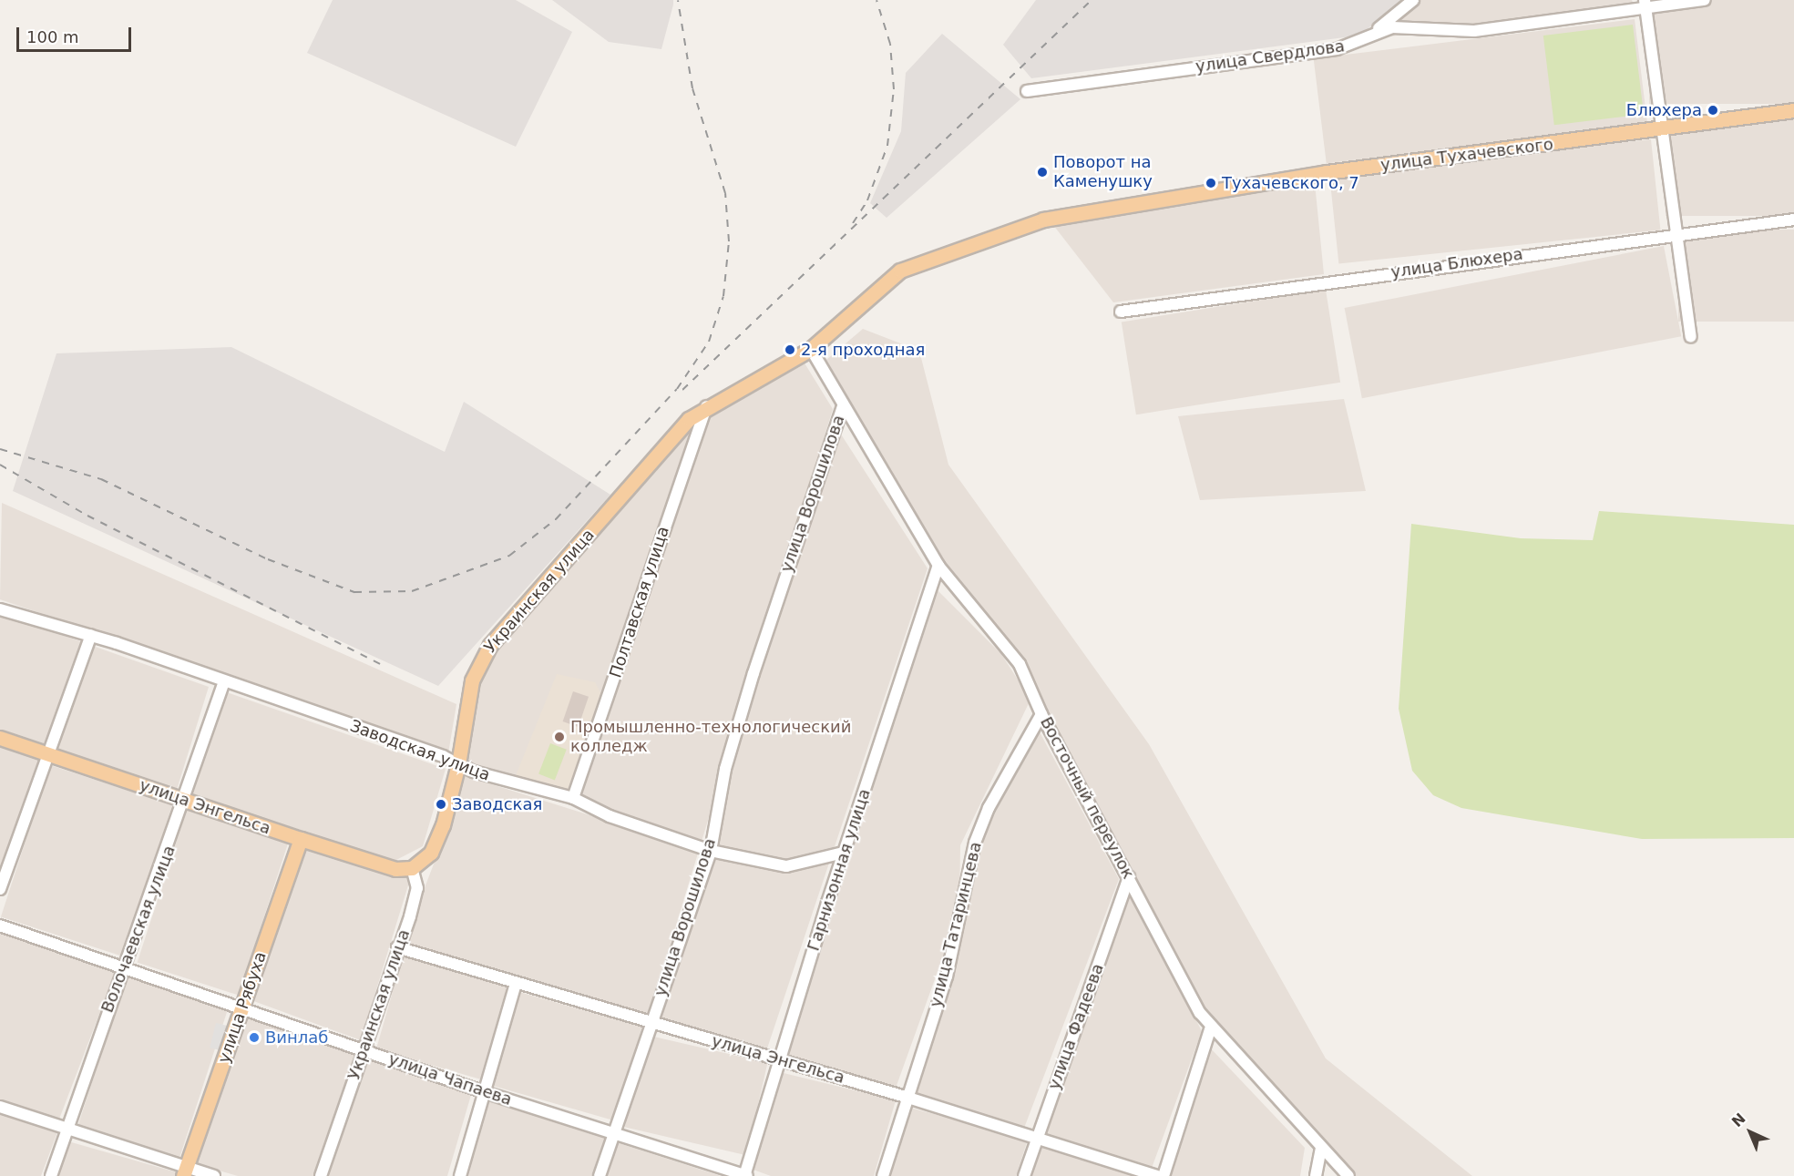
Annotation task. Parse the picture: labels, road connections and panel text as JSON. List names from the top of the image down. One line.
{"streets":{"main road":["улица Тухачевского","Украинская улица","улица Энгельса","улица Рябуха"],"street":["улица Свердлова","улица Блюхера","улица Ворошилова","Полтавская улица","Заводская улица","Восточный переулок","Гарнизонная улица","улица Татаринцева","Волочаевская улица","улица Фадеева","улица Чапаева"]},"crossings":[["улица Тухачевского","Украинская улица"],["улица Ворошилова","Заводская улица"],["улица Ворошилова","Восточный переулок"],["улица Ворошилова","улица Энгельса"],["улица Ворошилова","улица Чапаева"],["Украинская улица","Полтавская улица"],["Украинская улица","Заводская улица"],["Украинская улица","Восточный переулок"],["Украинская улица","улица Энгельса"],["Украинская улица","улица Чапаева"],["Полтавская улица","Заводская улица"],["Заводская улица","Гарнизонная улица"],["Заводская улица","Волочаевская улица"],["Восточный переулок","Гарнизонная улица"],["Восточный переулок","улица Татаринцева"],["Восточный переулок","улица Фадеева"],["улица Энгельса","Гарнизонная улица"],["улица Энгельса","улица Татаринцева"],["улица Энгельса","Волочаевская улица"],["улица Энгельса","улица Рябуха"],["улица Энгельса","улица Фадеева"],["Гарнизонная улица","улица Чапаева"],["Волочаевская улица","улица Чапаева"],["улица Рябуха","улица Чапаева"]],"places":["Блюхера","Поворот на Каменушку","Тухачевского, 7","2-я проходная","Промышленно-технологический колледж","Заводская","Винлаб"],"scale_bar":"100 m","north":"top left"}
